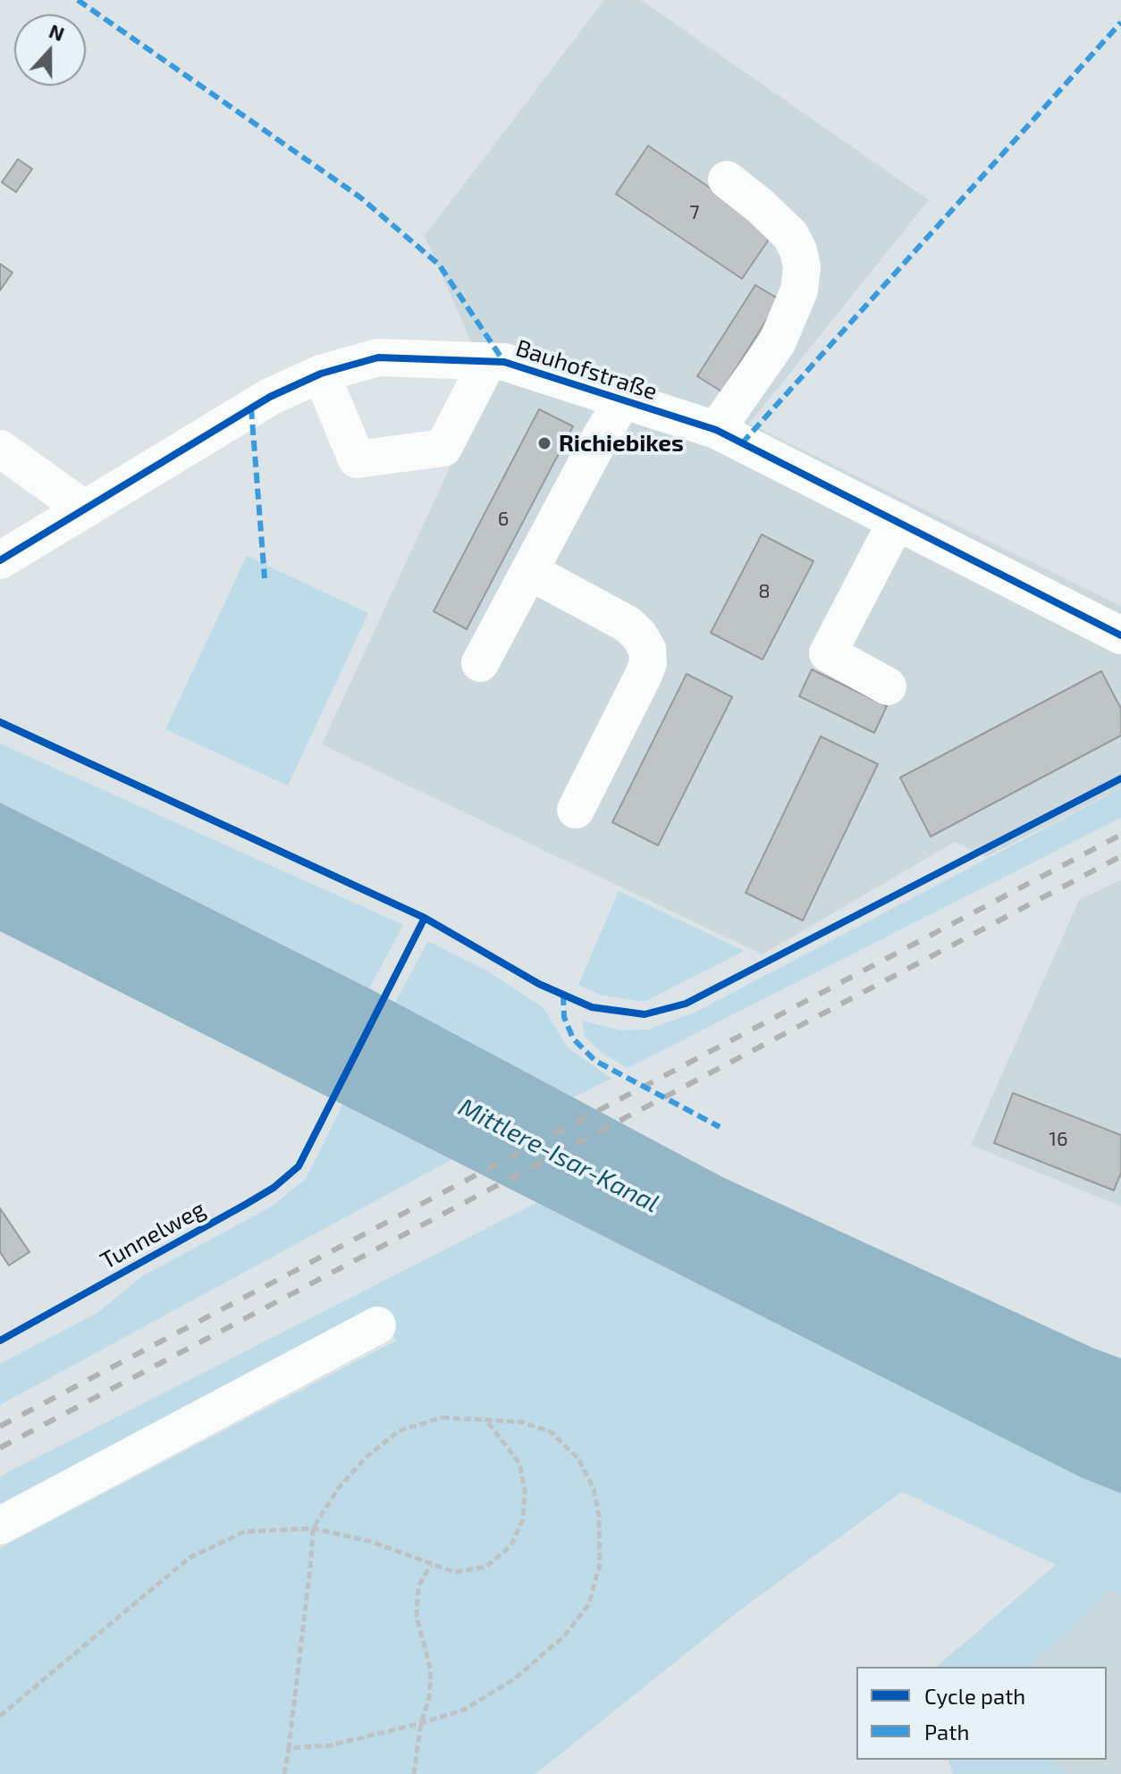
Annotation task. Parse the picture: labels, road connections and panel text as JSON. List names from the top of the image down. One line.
{"streets":{"street":["Bauhofstraße"],"cycle path":["Tunnelweg"]},"water":["Mittlere-Isar-Kanal"],"places":["Richiebikes"],"house_numbers":["7","6","8","16"],"legend":["Cycle path","Path"],"north":"top"}
